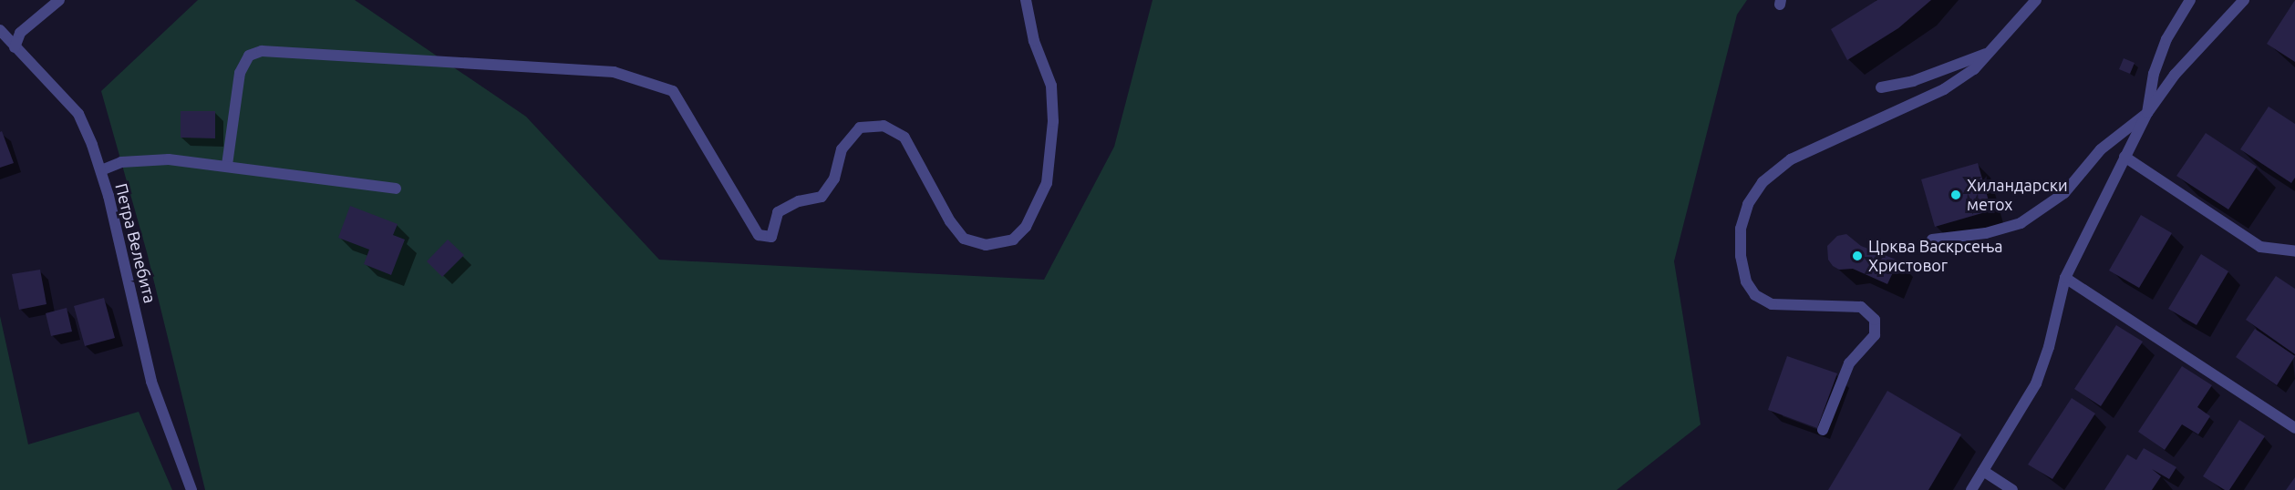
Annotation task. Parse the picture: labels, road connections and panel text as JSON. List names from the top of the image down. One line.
{"streets":{"street":["Петра Велебита"]},"places":["Хиландарски метох","Црква Васкрсења Христовог"]}
